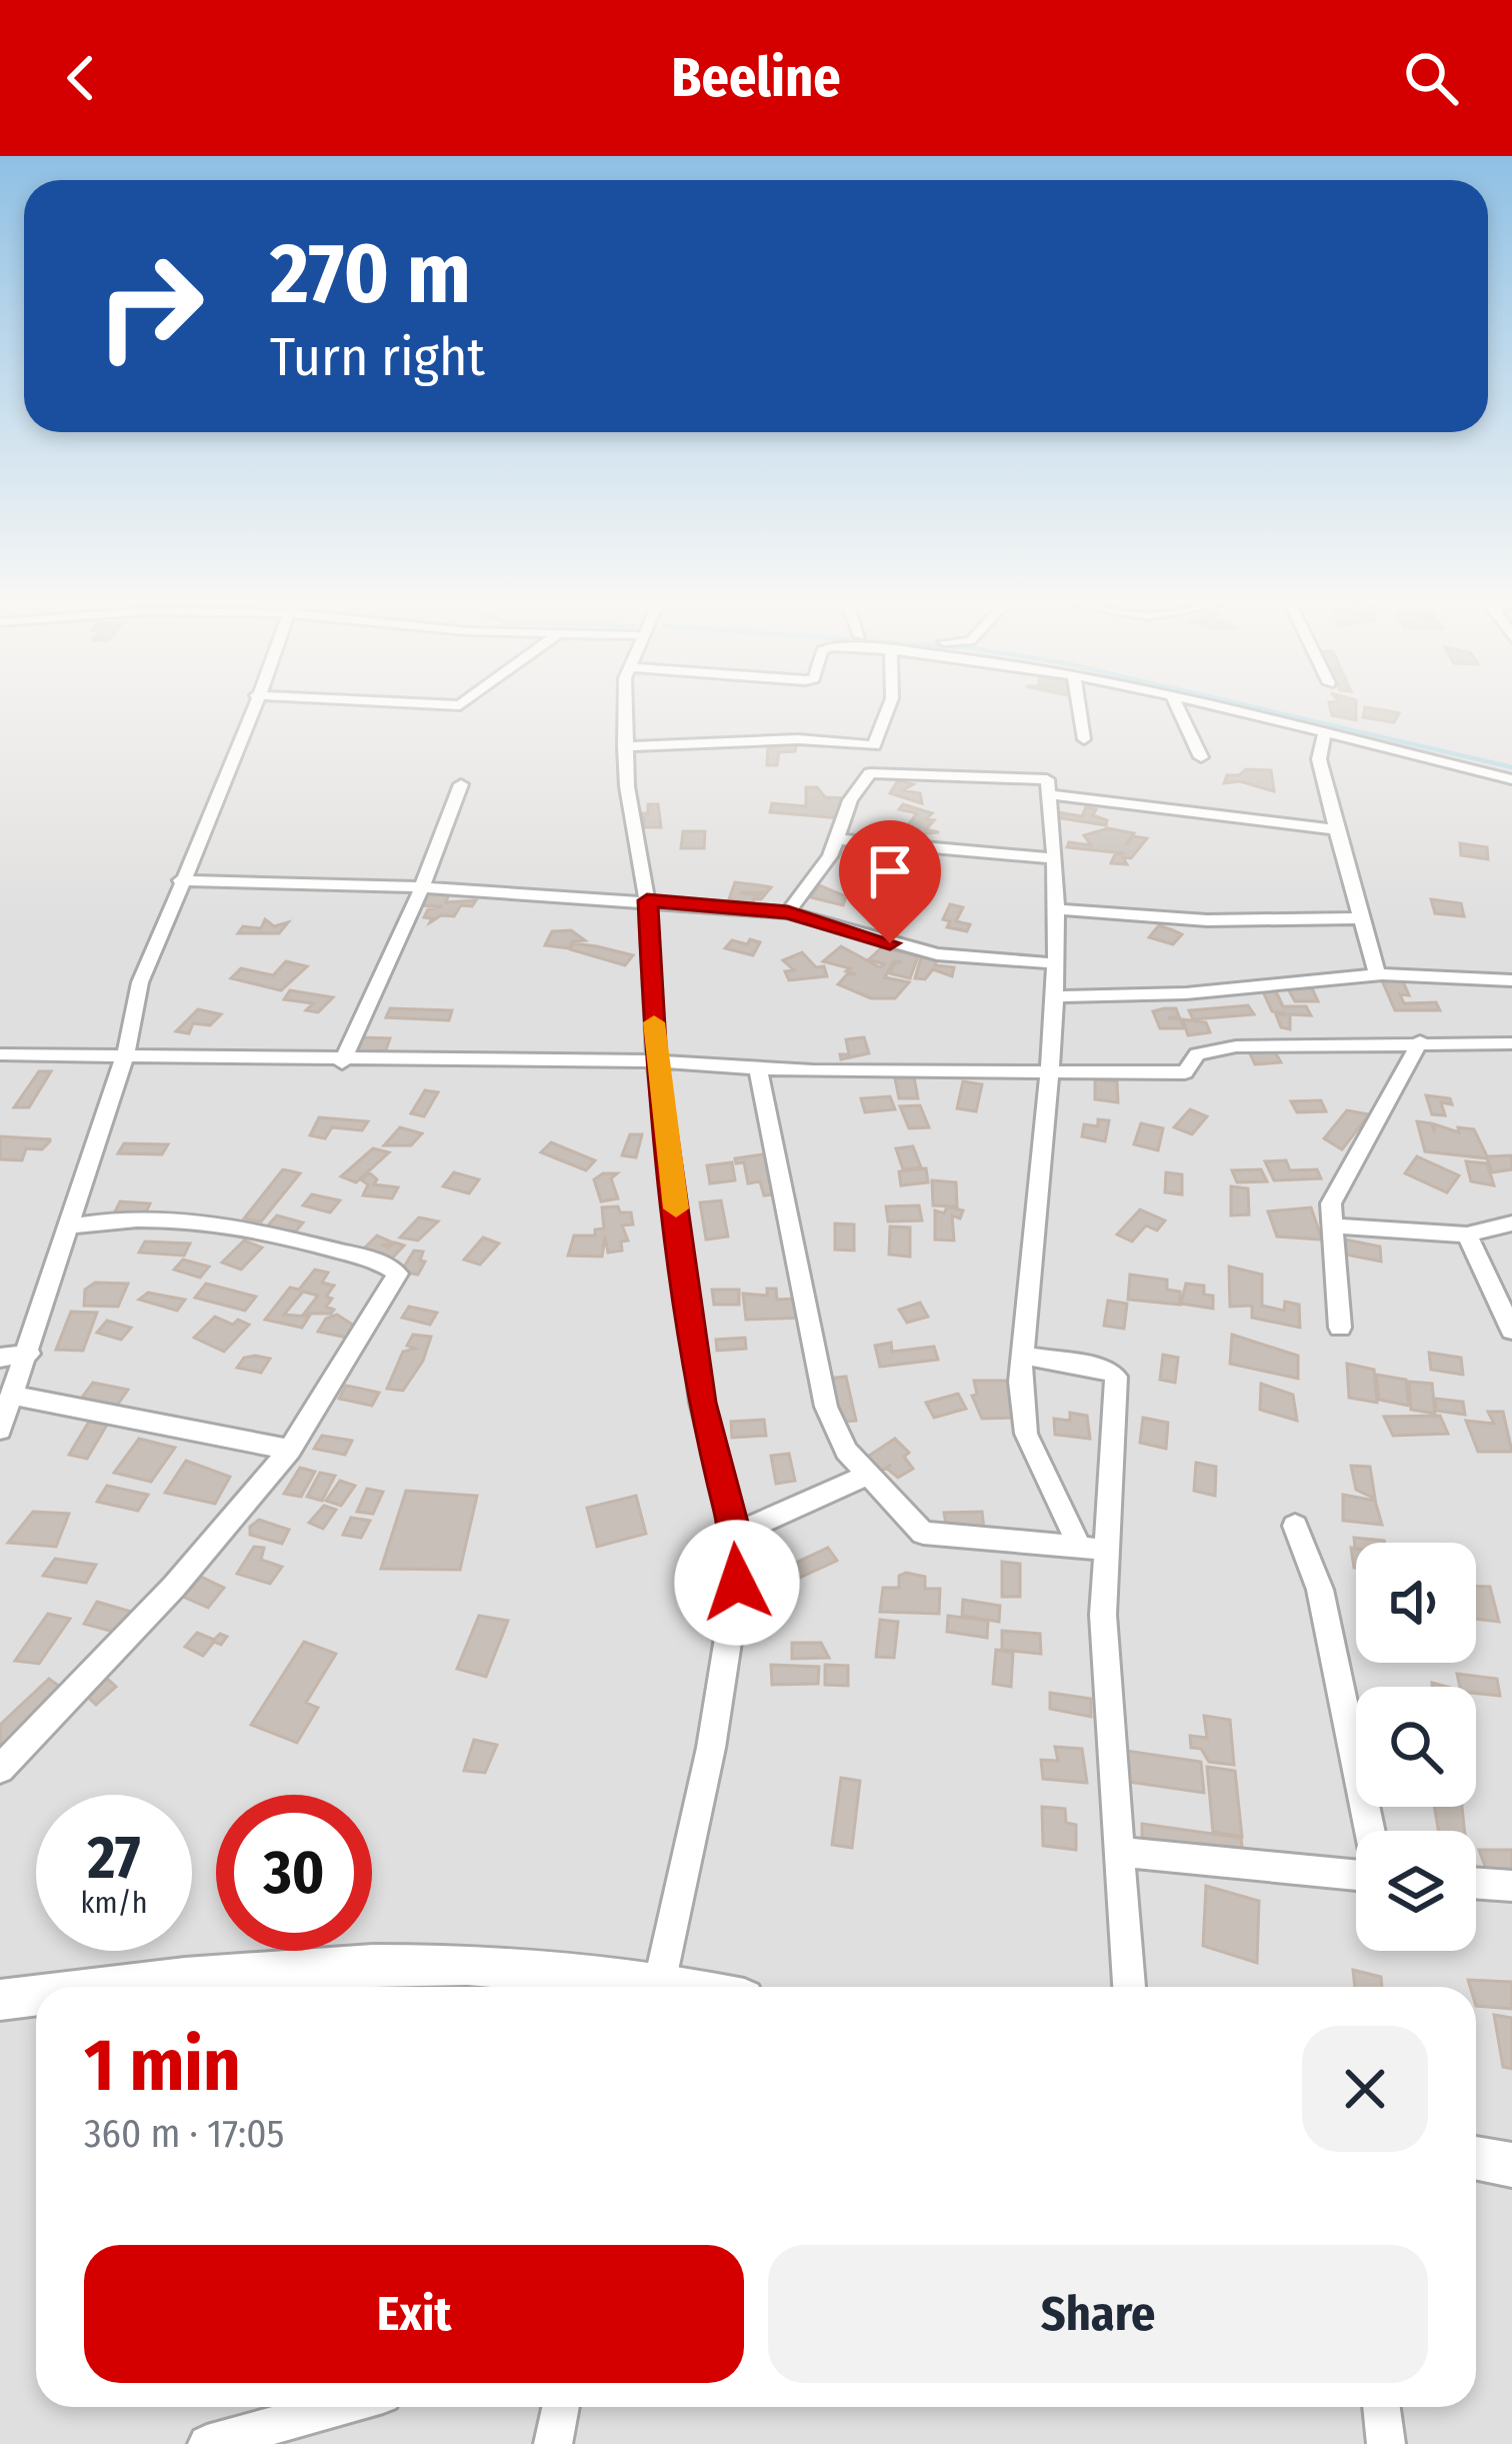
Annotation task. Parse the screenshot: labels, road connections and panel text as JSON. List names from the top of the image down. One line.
{"page":{"header":"Beeline","turn":["270 m","Turn right"],"speed":"27 km/h","limit":"30","heading":["1 min","360 m · 17:05"],"buttons":["Exit","Share"]}}
